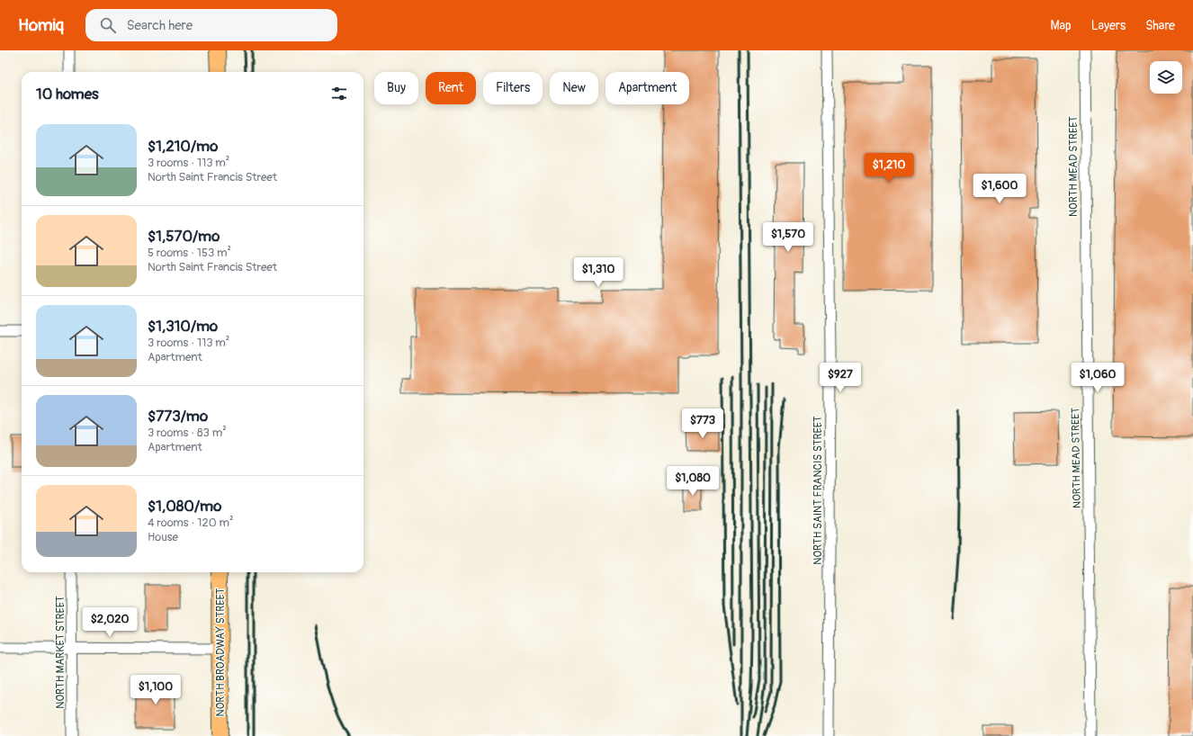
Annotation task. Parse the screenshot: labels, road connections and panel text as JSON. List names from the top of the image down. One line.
{"streets":{"main road":["NORTH BROADWAY STREET"],"street":["NORTH MEAD STREET","NORTH SAINT FRANCIS STREET","NORTH MARKET STREET"]},"page":{"header":"Homiq","search":"Search here","nav":["Map","Layers","Share"],"chip":["Buy","Rent","Filters","New","Apartment"],"heading":"10 homes","list":[{"name":"$1,210/mo","note":"3 rooms · 113 m² · North Saint Francis Street"},{"name":"$1,570/mo","note":"5 rooms · 153 m² · North Saint Francis Street"},{"name":"$1,310/mo","note":"3 rooms · 113 m² · Apartment"},{"name":"$773/mo","note":"3 rooms · 83 m² · Apartment"},{"name":"$1,080/mo","note":"4 rooms · 120 m² · House"}],"price":["$1,210","$1,600","$1,570","$1,310","$927","$1,060","$773","$1,080","$2,020","$1,100"]}}
